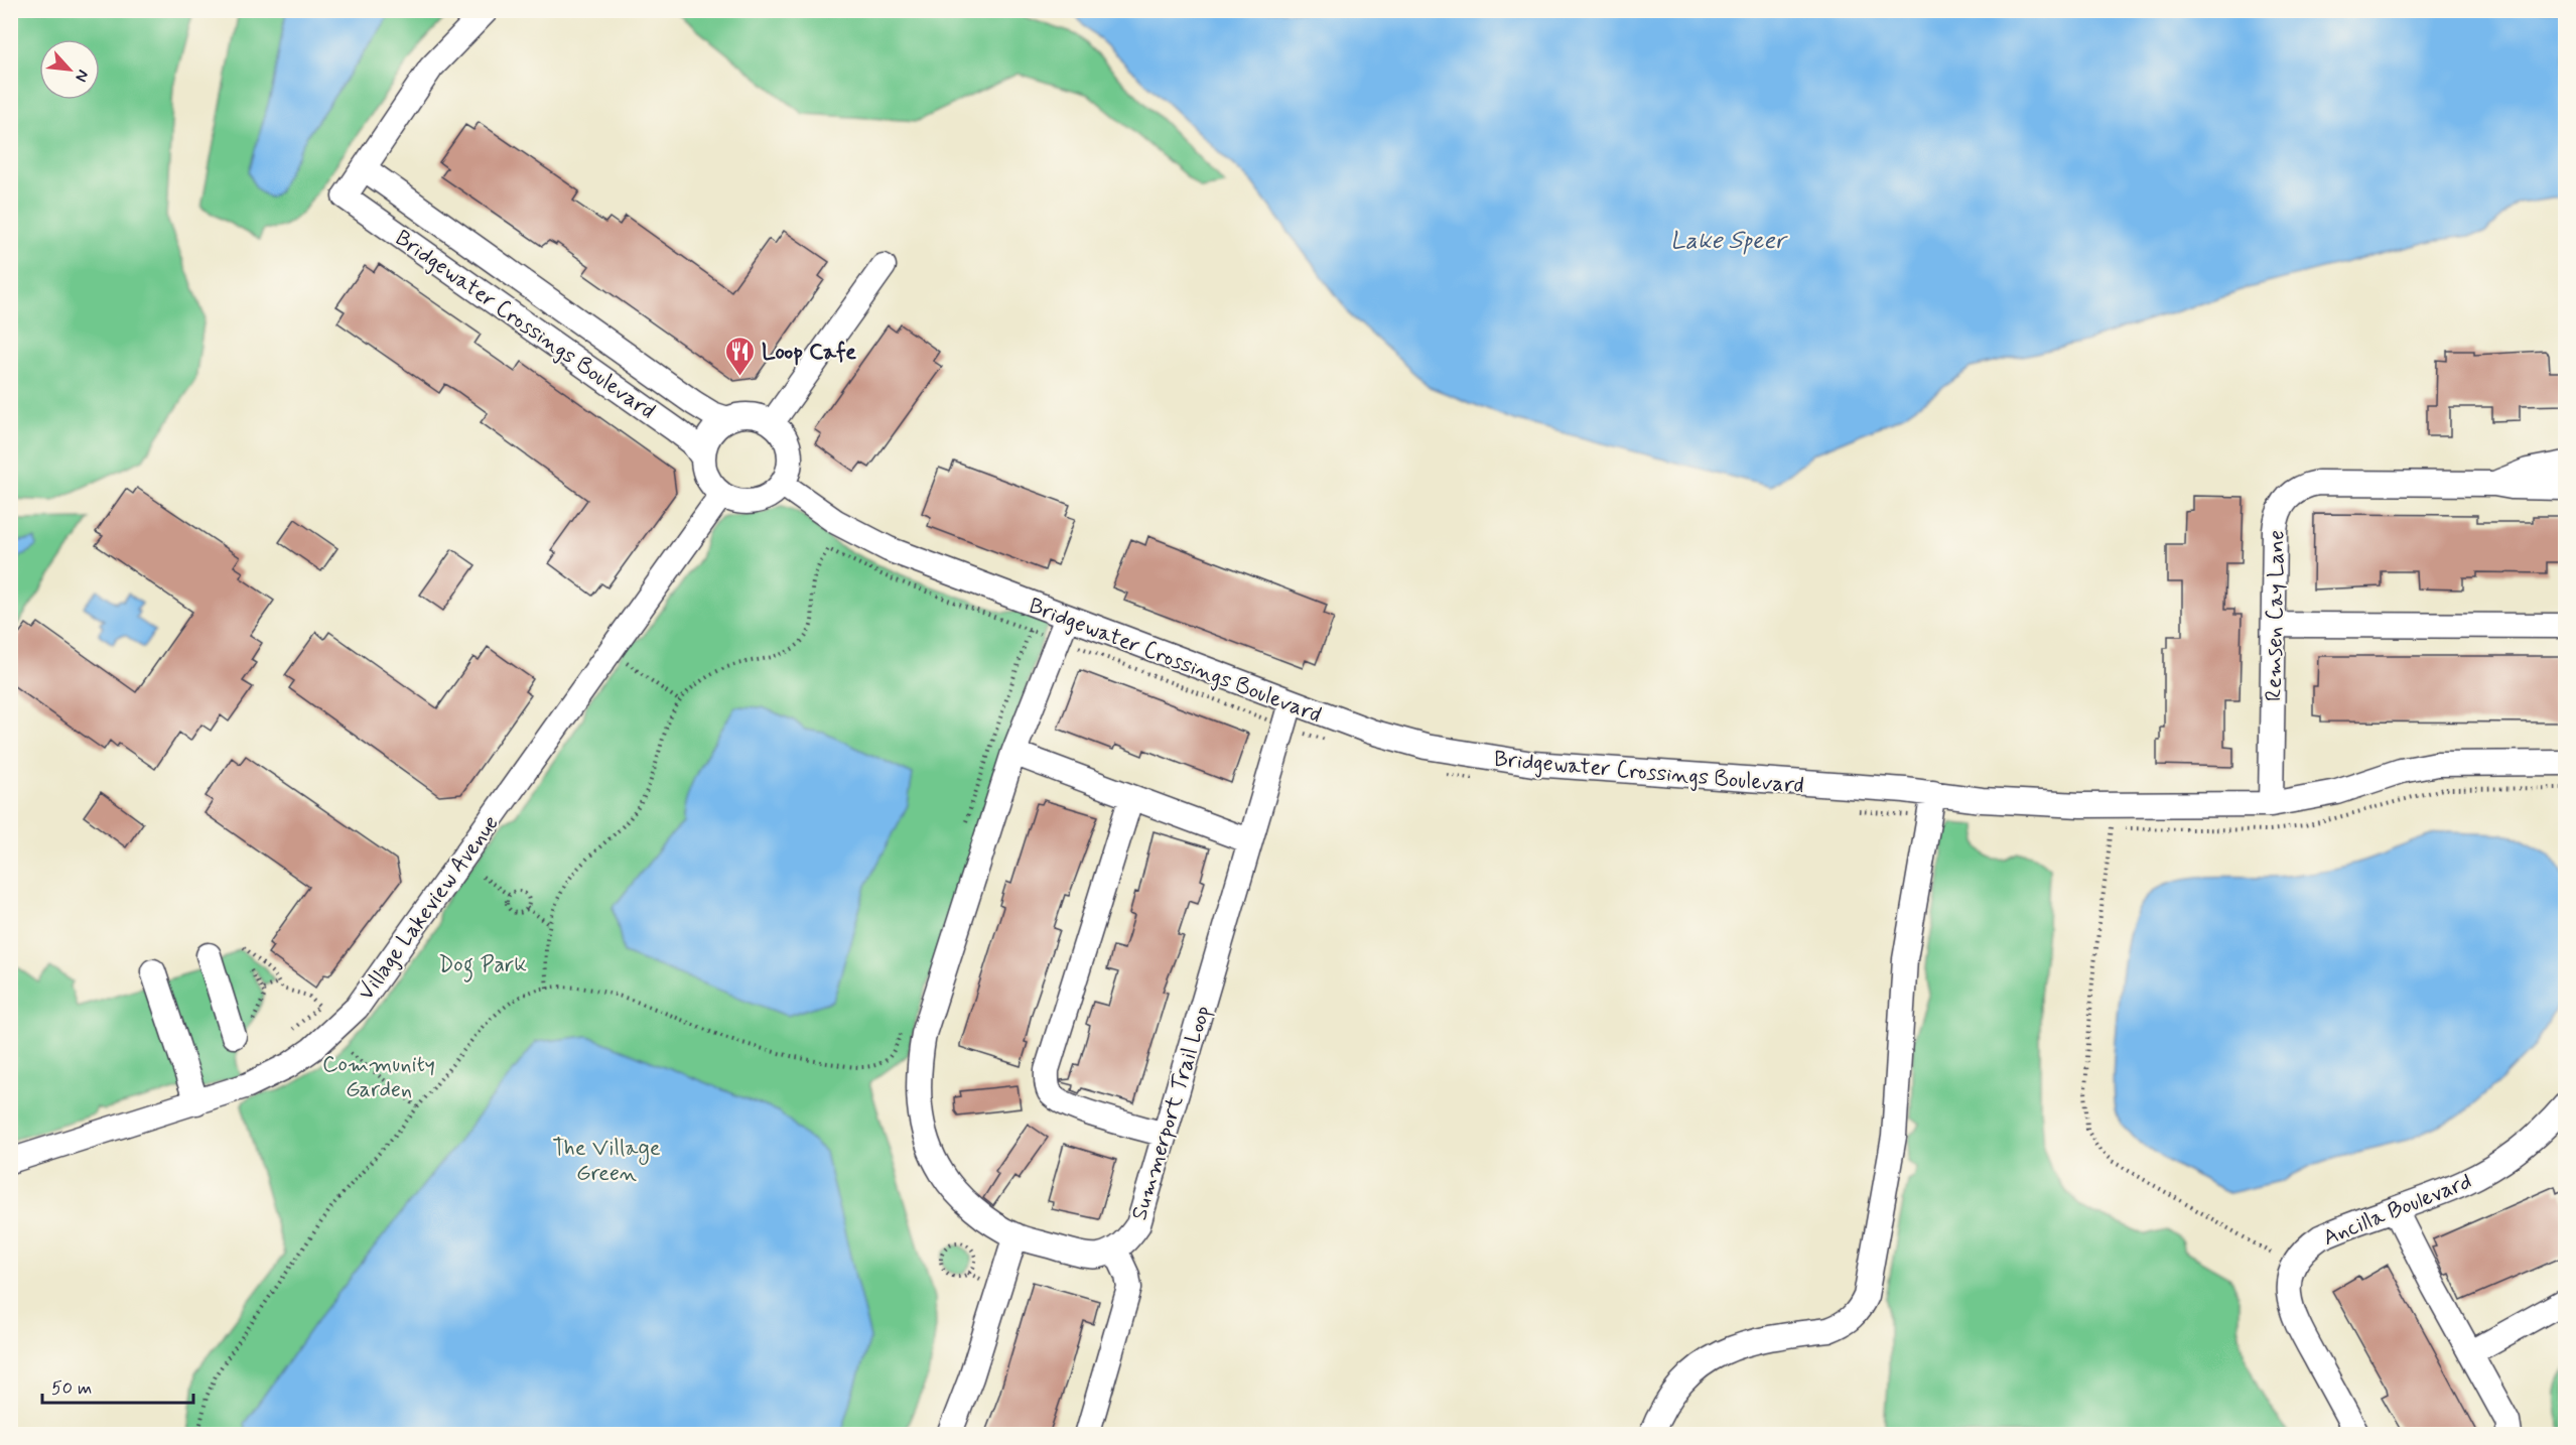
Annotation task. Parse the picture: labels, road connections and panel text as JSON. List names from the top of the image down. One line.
{"streets":{"street":["Bridgewater Crossings Boulevard","Remsen Cay Lane","Village Lakeview Avenue","Summerport Trail Loop","Ancilla Boulevard"]},"crossings":[["Bridgewater Crossings Boulevard","Remsen Cay Lane"],["Bridgewater Crossings Boulevard","Village Lakeview Avenue"],["Bridgewater Crossings Boulevard","Summerport Trail Loop"]],"water":["Lake Speer"],"parks":["Dog Park","Community Garden","The Village Green"],"places":{"restaurant":["Loop Cafe"]},"scale_bar":"50 m","north":"bottom right"}
